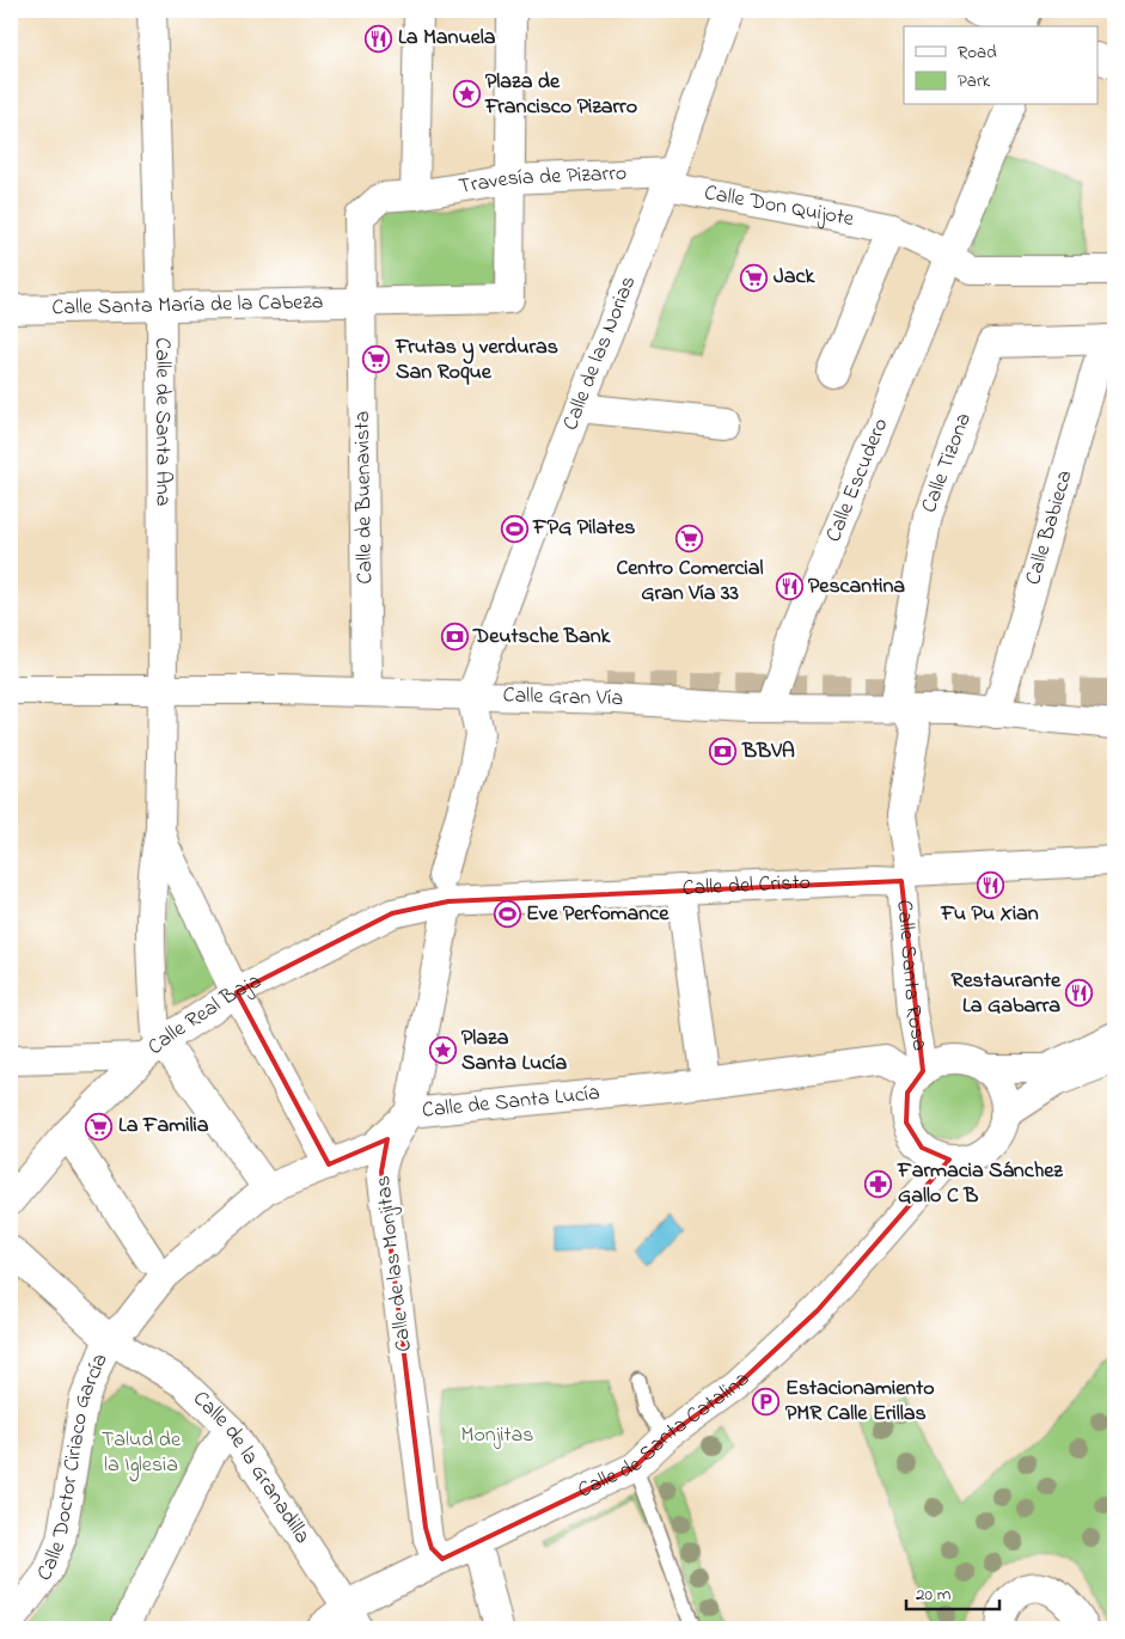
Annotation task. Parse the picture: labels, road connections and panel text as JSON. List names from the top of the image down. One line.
{"streets":{"street":["Travesía de Pizarro","Calle Don Quijote","Calle Santa María de la Cabeza","Calle de las Norias","Calle de Santa Ana","Calle Tizona","Calle Escudero","Calle de Buenavista","Calle Babieca","Calle Gran Vía","Calle del Cristo","Calle Santa Rosa","Calle Real Baja","Calle de Santa Lucía","Calle de las Monjitas","Calle de Santa Catalina","Calle Doctor Ciriaco García","Calle de la Granadilla"]},"crossings":[["Travesía de Pizarro","Calle Don Quijote"],["Travesía de Pizarro","Calle Santa María de la Cabeza"],["Travesía de Pizarro","Calle de las Norias"],["Travesía de Pizarro","Calle de Buenavista"],["Calle Don Quijote","Calle de las Norias"],["Calle Don Quijote","Calle Escudero"],["Calle Santa María de la Cabeza","Calle de Santa Ana"],["Calle Santa María de la Cabeza","Calle de Buenavista"],["Calle de las Norias","Calle Gran Vía"],["Calle de las Norias","Calle de las Monjitas"],["Calle de Santa Ana","Calle Gran Vía"],["Calle Tizona","Calle Babieca"],["Calle Tizona","Calle Gran Vía"],["Calle Tizona","Calle Santa Rosa"],["Calle Escudero","Calle Gran Vía"],["Calle de Buenavista","Calle Gran Vía"],["Calle Babieca","Calle Gran Vía"],["Calle Gran Vía","Calle Santa Rosa"],["Calle Gran Vía","Calle de las Monjitas"],["Calle del Cristo","Calle Santa Rosa"],["Calle del Cristo","Calle Real Baja"],["Calle del Cristo","Calle de las Monjitas"],["Calle Santa Rosa","Calle de Santa Lucía"],["Calle Santa Rosa","Calle de Santa Catalina"],["Calle Real Baja","Calle de las Monjitas"],["Calle de Santa Lucía","Calle de las Monjitas"],["Calle de Santa Lucía","Calle de Santa Catalina"],["Calle de Santa Lucía","Calle Doctor Ciriaco García"],["Calle de Santa Lucía","Calle de la Granadilla"],["Calle de las Monjitas","Calle de Santa Catalina"],["Calle de Santa Catalina","Calle de la Granadilla"],["Calle Doctor Ciriaco García","Calle de la Granadilla"]],"parks":["Monjitas","Talud de la Iglesia"],"places":{"restaurant":["La Manuela","Pescantina","Fu Pu Xian","Restaurante La Gabarra"],"place":["Plaza de Francisco Pizarro","Plaza Santa Lucía"],"supermarket":["Jack","Frutas y verduras San Roque","Centro Comercial Gran Vía 33","La Familia"],"sports":["FPG Pilates","Eve Perfomance"],"bank":["Deutsche Bank","BBVA"],"pharmacy":["Farmacia Sánchez Gallo C B"],"parking":["Estacionamiento PMR Calle Erillas"]},"legend":["Road","Park"],"scale_bar":"20 m"}
